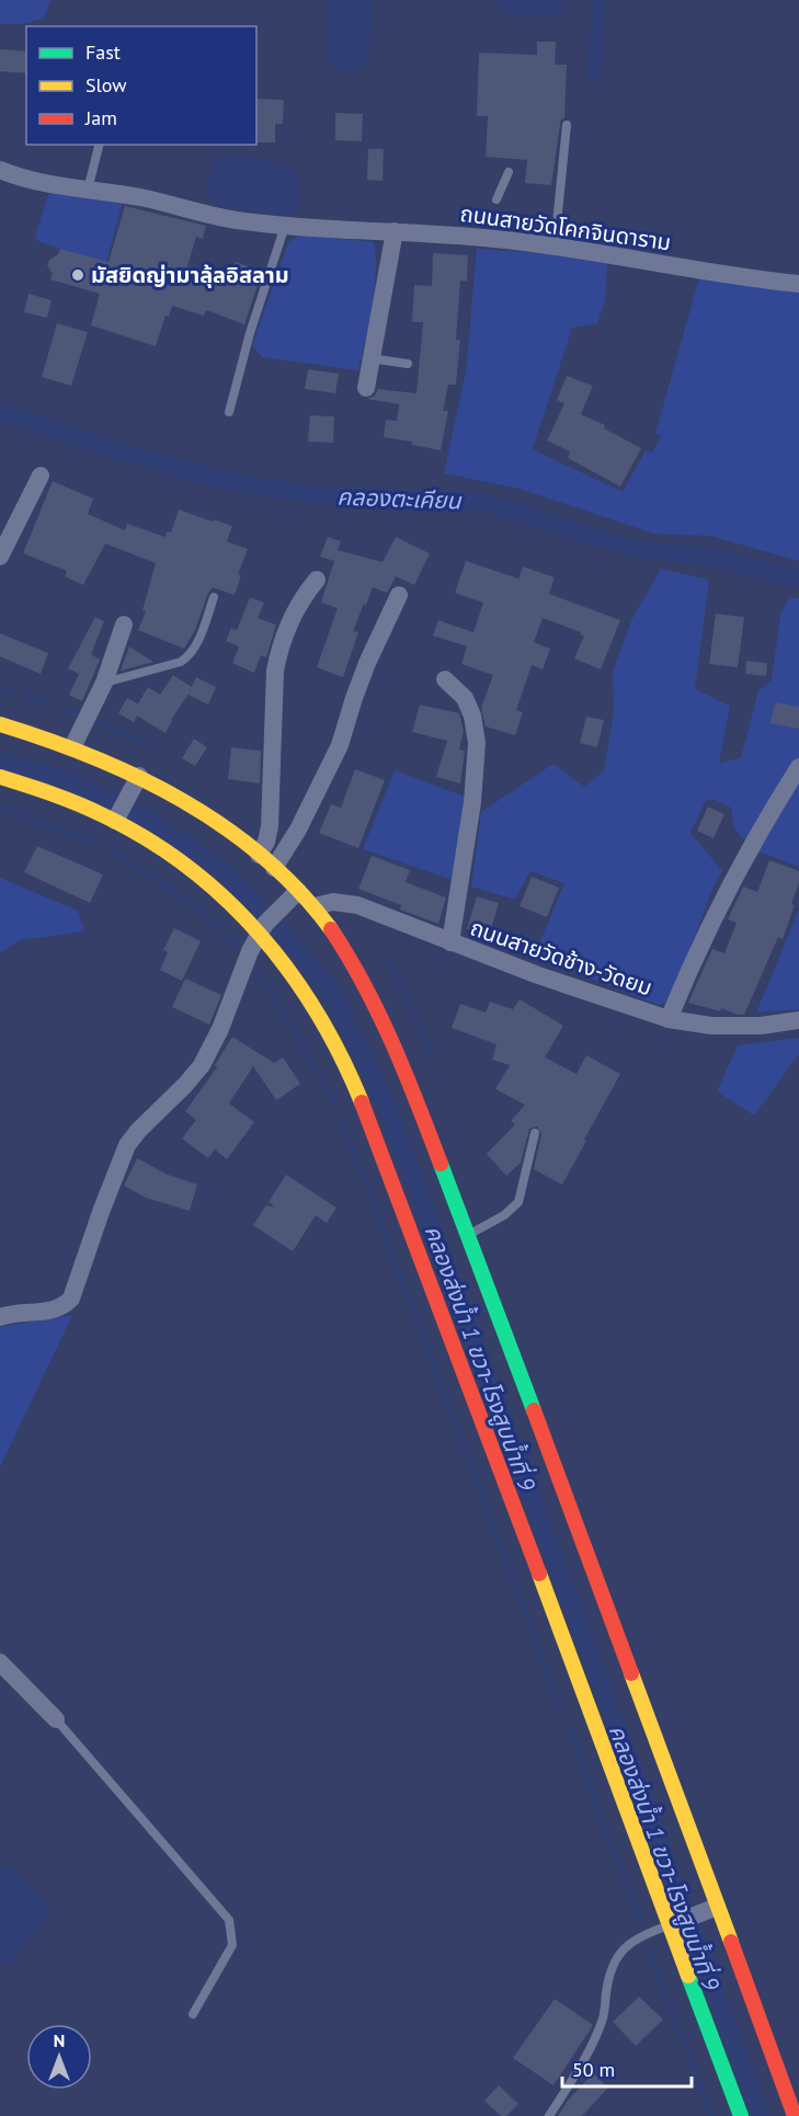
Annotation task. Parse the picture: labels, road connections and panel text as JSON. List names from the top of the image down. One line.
{"streets":{"street":["ถนนสายวัดโคกจินดาราม","ถนนสายวัดช้าง-วัดยม"]},"water":["คลองตะเคียน","คลองส่งน้ำ 1 ขวา-โรงสูบน้ำที่ 9"],"places":["มัสยิดญ่ามาลุ้ลอิสลาม"],"legend":["Fast","Slow","Jam"],"scale_bar":"50 m","north":"top"}
